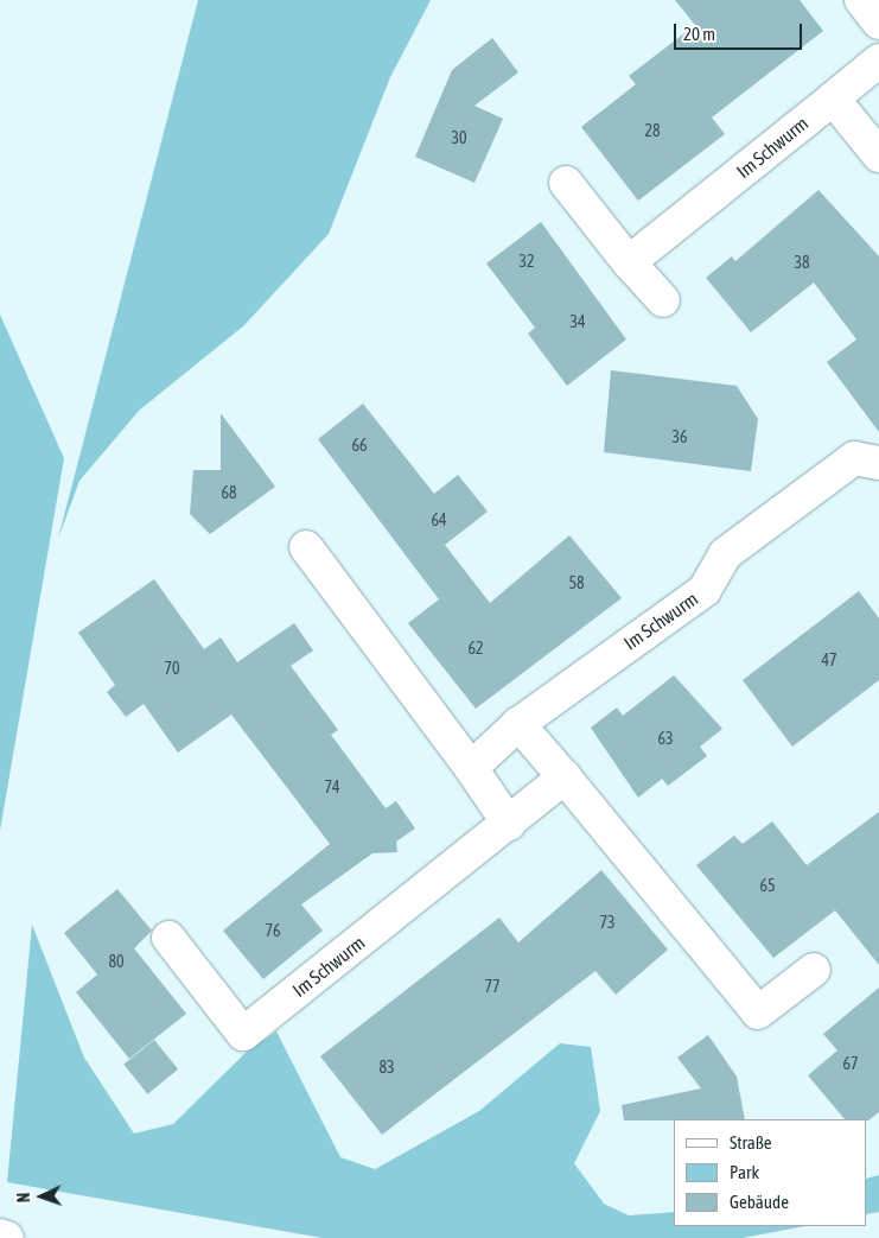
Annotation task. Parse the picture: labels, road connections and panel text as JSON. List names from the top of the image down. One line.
{"streets":{"street":["Im Schwurm"]},"house_numbers":["28","30","32","38","34","36","66","68","64","58","62","47","70","63","74","65","73","76","80","77","67","83"],"legend":["Straße","Park","Gebäude"],"scale_bar":"20 m","north":"left"}
